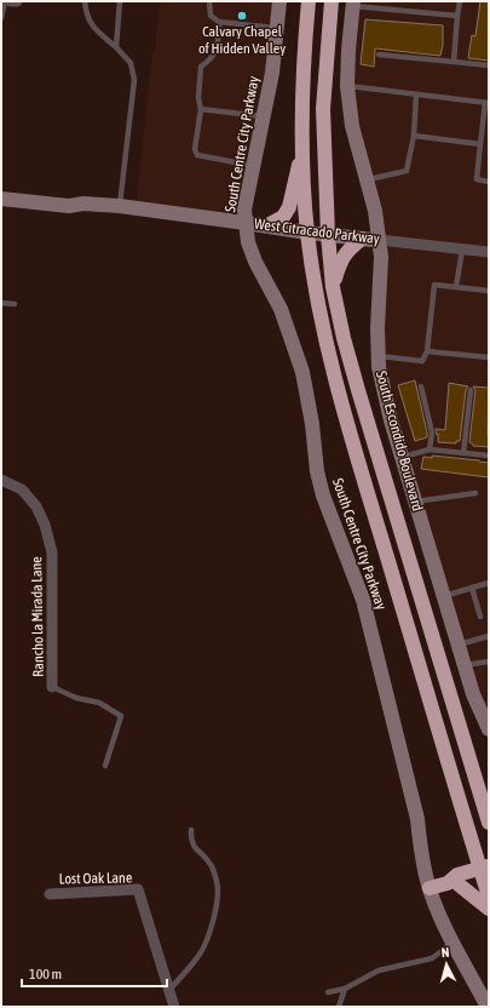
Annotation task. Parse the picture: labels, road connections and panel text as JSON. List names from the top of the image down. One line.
{"streets":{"highway":["South Centre City Parkway"],"street":["West Citracado Parkway","South Escondido Boulevard","Rancho la Mirada Lane","Lost Oak Lane"]},"crossings":[["South Centre City Parkway","West Citracado Parkway"],["West Citracado Parkway","South Escondido Boulevard"]],"places":["Calvary Chapel of Hidden Valley"],"scale_bar":"100 m","north":"top"}
